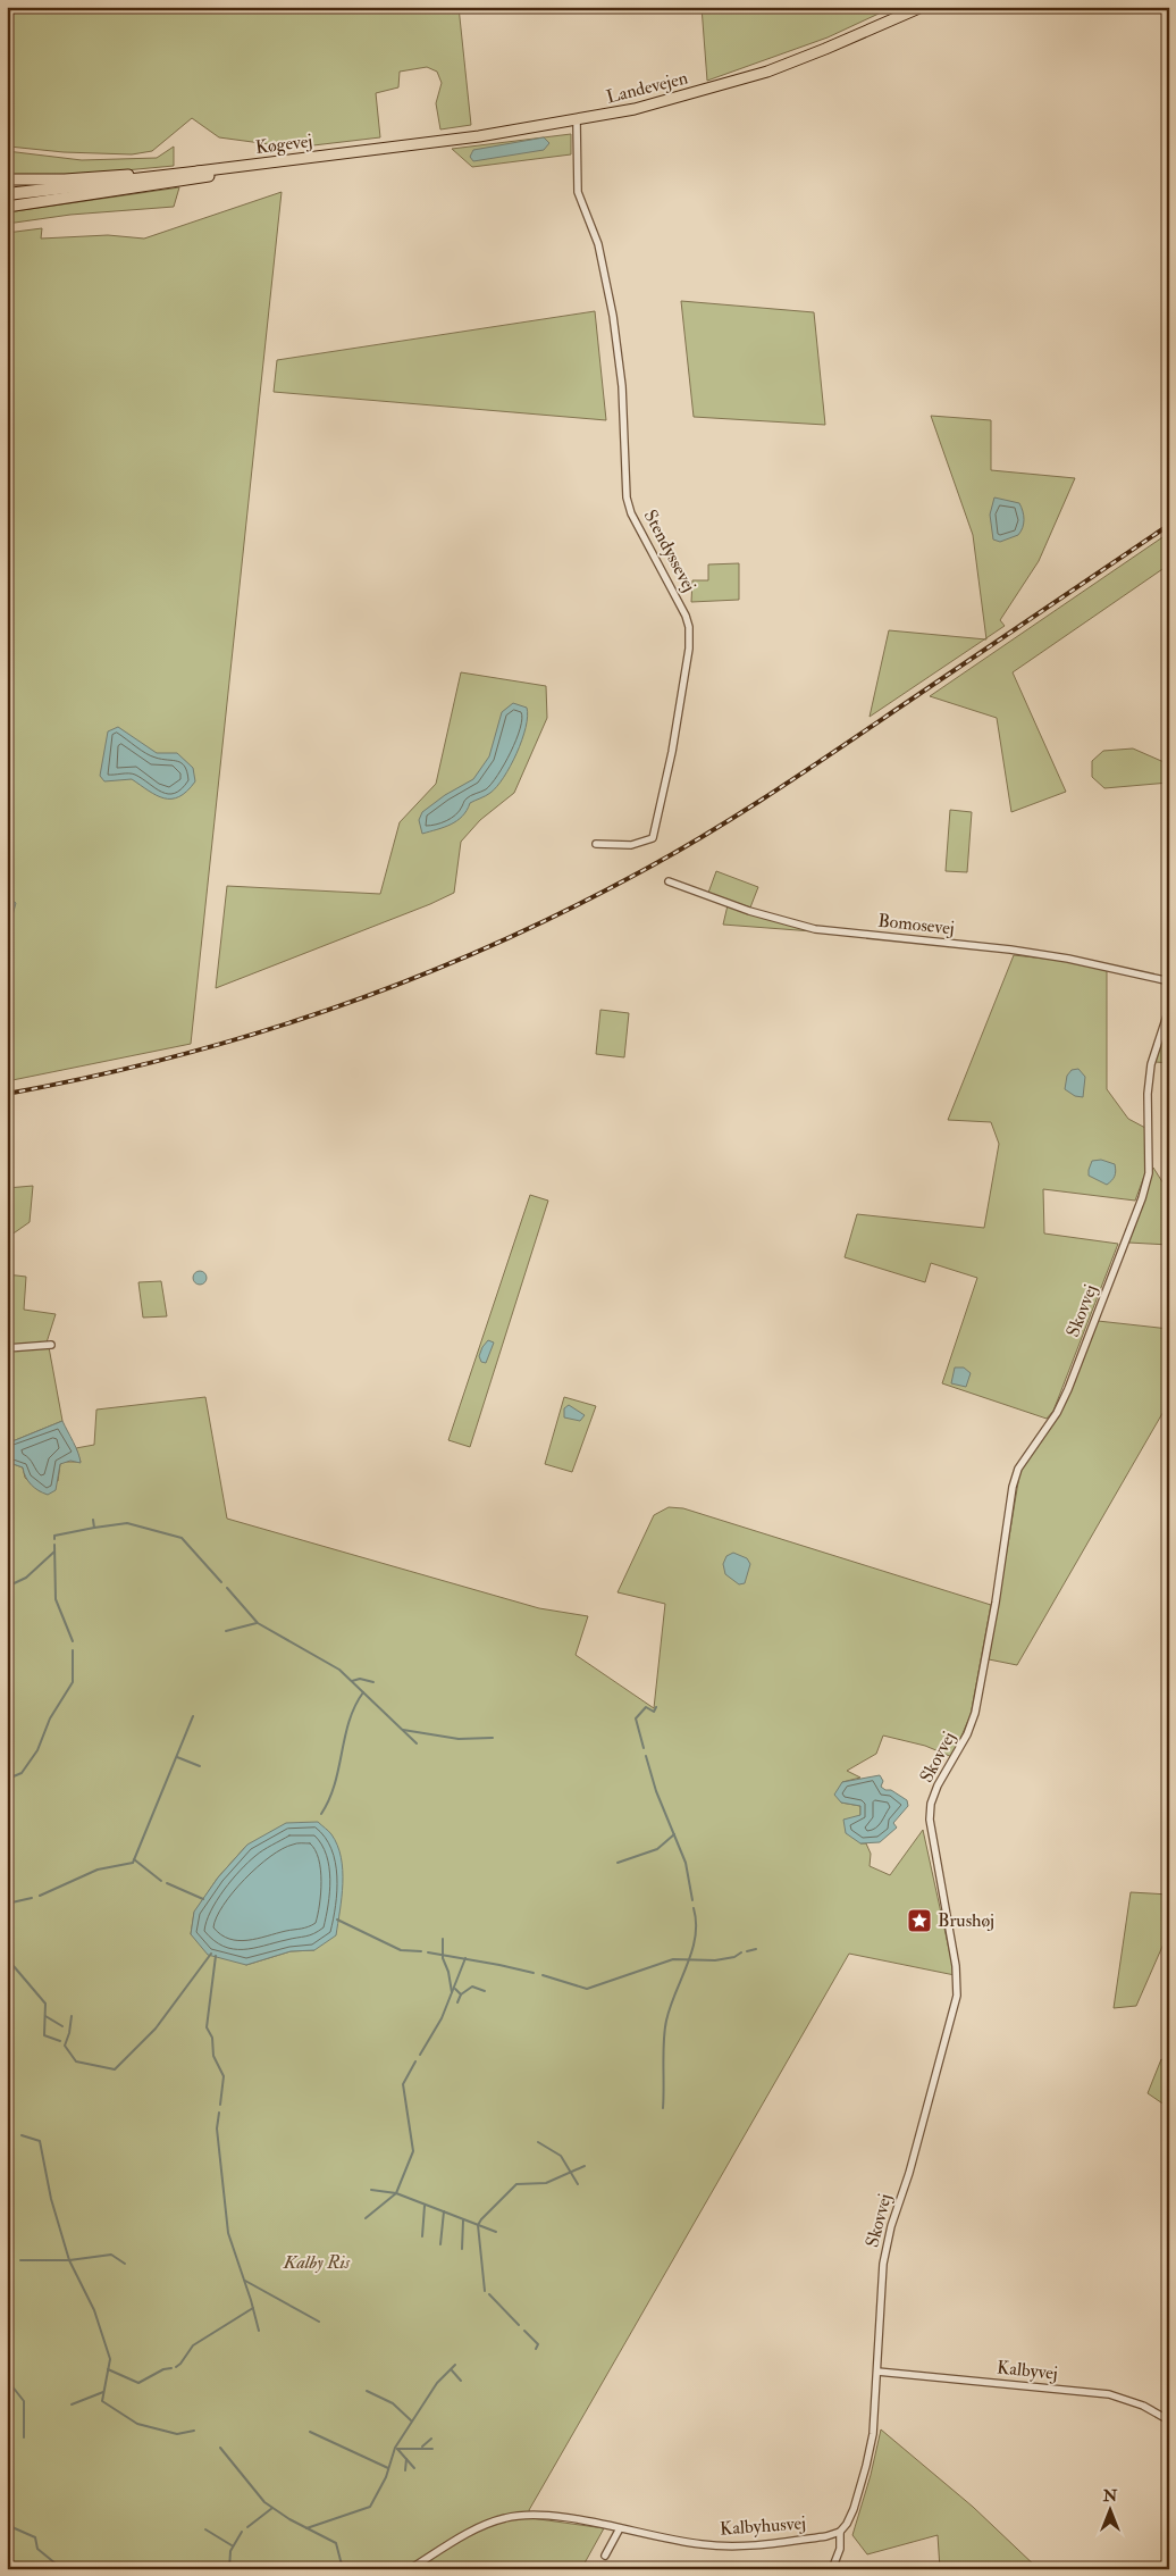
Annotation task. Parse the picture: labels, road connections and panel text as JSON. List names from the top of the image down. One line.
{"streets":{"main road":["Landevejen","Køgevej"],"street":["Stendyssevej","Bomosevej","Skovvej","Kalbyvej","Kalbyhusvej"]},"crossings":[["Landevejen","Køgevej"],["Landevejen","Stendyssevej"],["Skovvej","Kalbyvej"],["Skovvej","Kalbyhusvej"]],"parks":["Kalby Ris"],"places":{"place":["Brushøj"]},"north":"top"}
